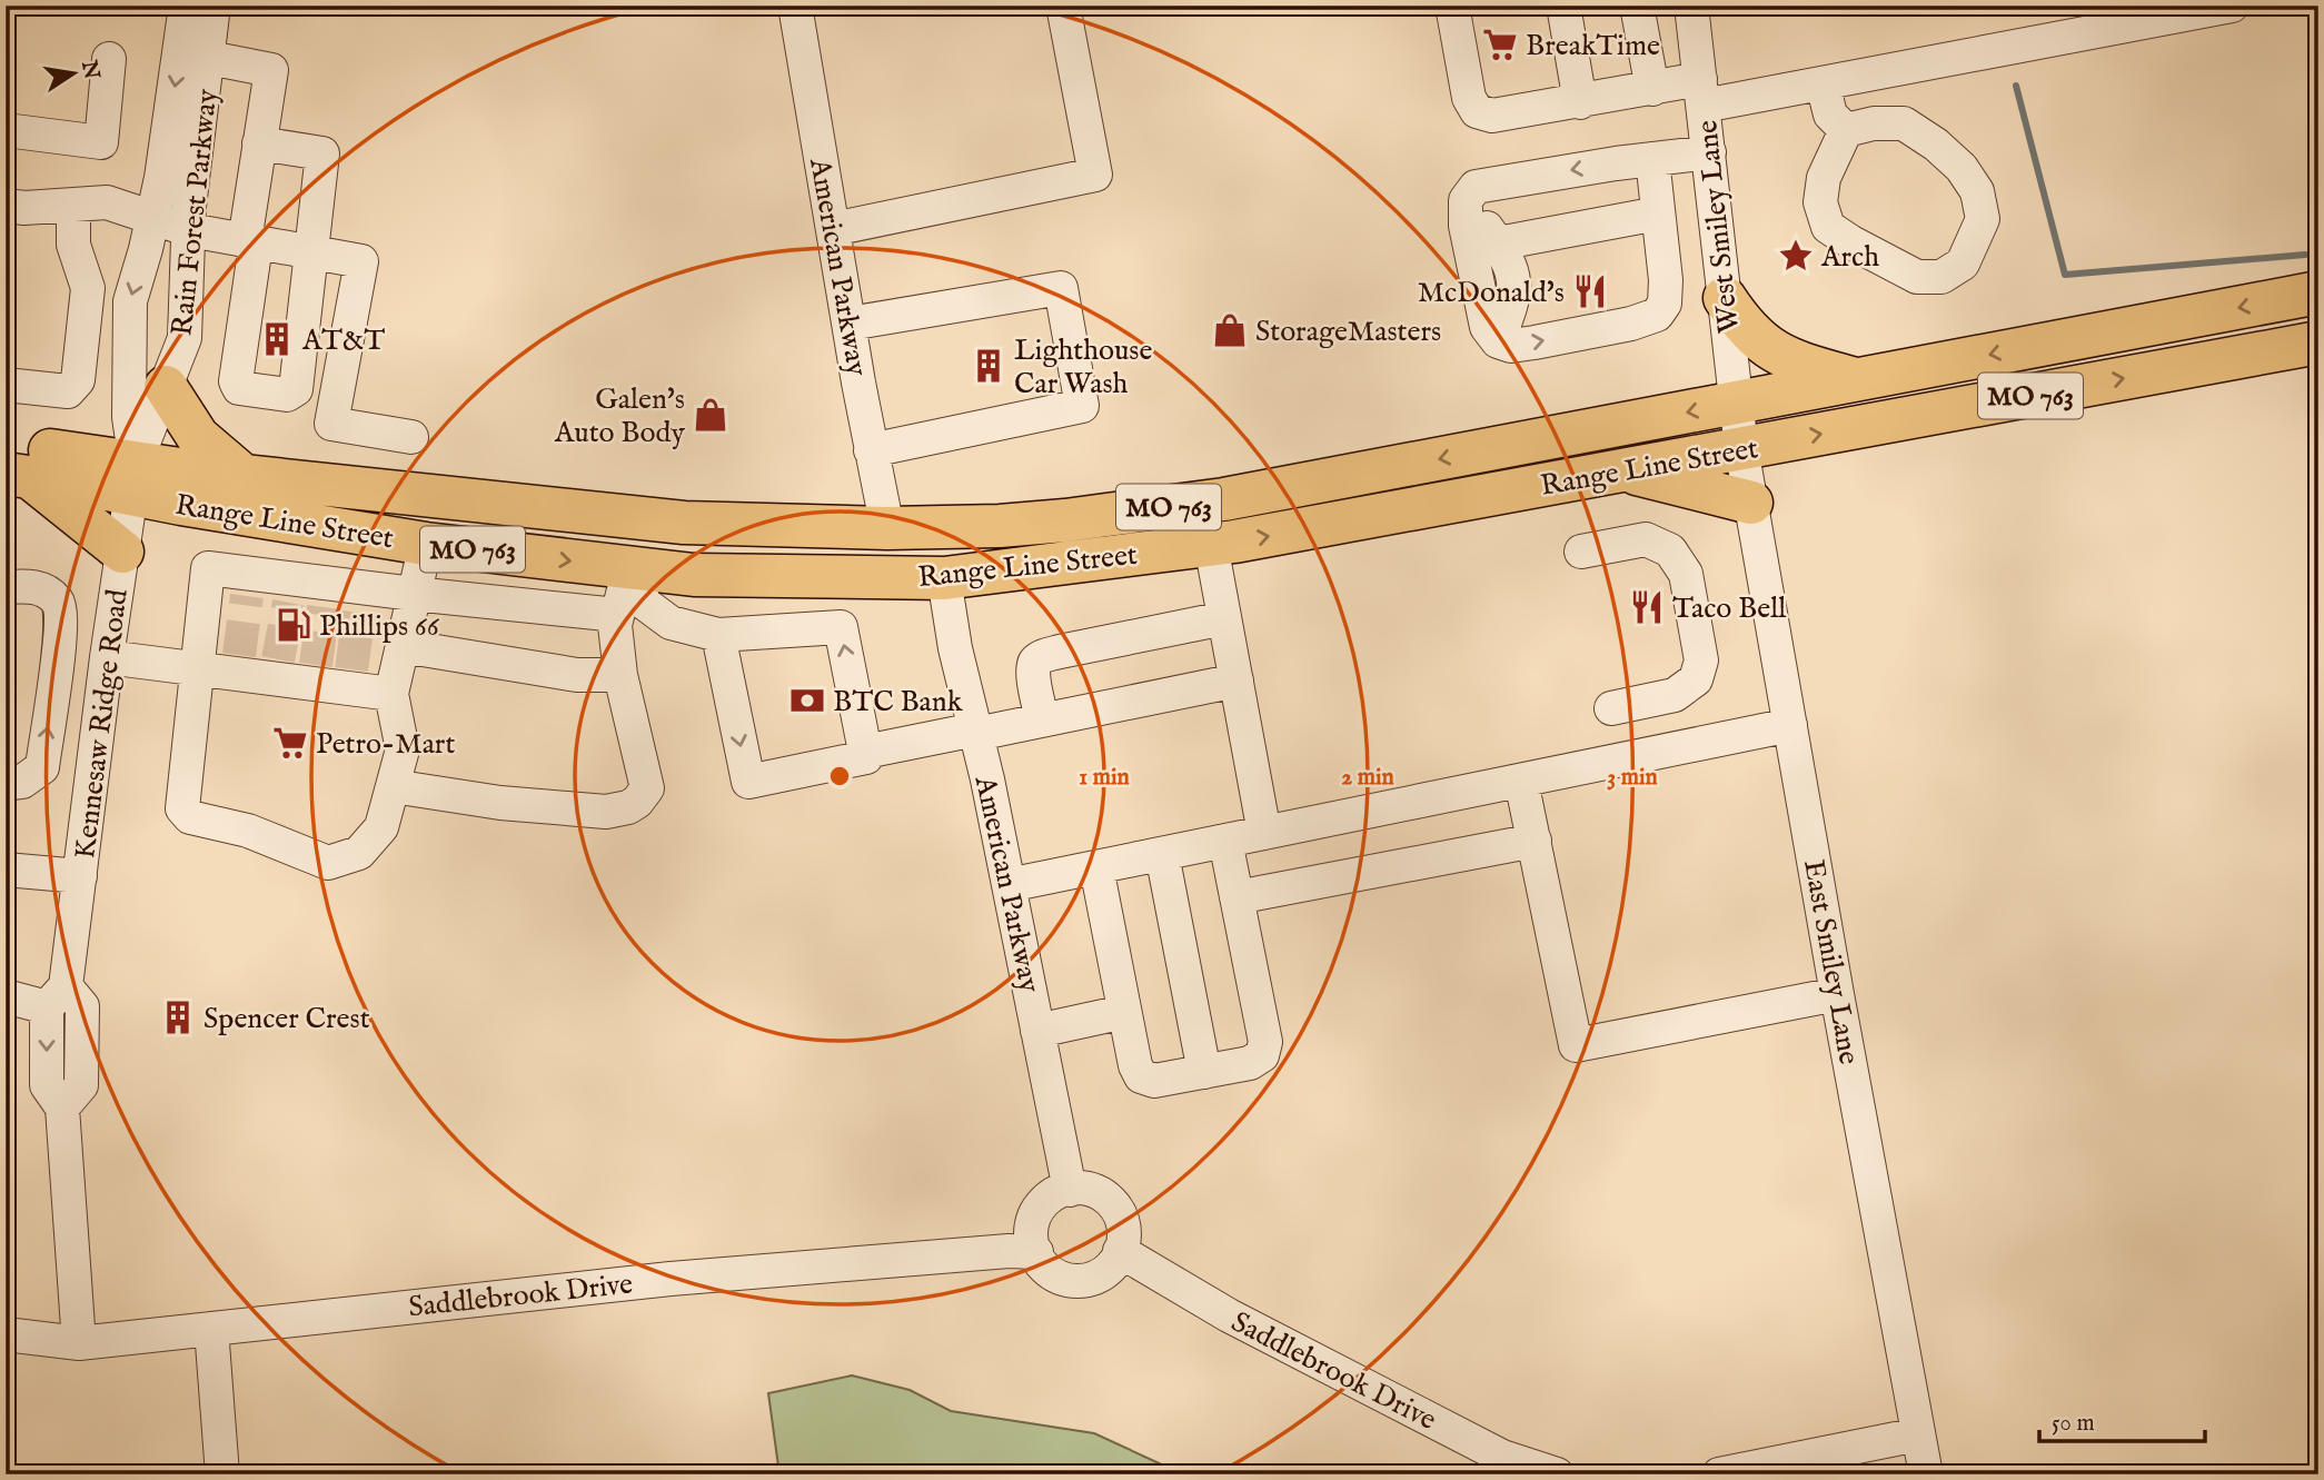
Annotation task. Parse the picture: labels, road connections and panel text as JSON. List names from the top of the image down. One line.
{"streets":{"main road":["MO 763","Range Line Street"],"street":["Rain Forest Parkway","West Smiley Lane","American Parkway","Kennesaw Ridge Road","East Smiley Lane","Saddlebrook Drive"]},"crossings":[["Rain Forest Parkway","Range Line Street"],["Rain Forest Parkway","Kennesaw Ridge Road"],["West Smiley Lane","Range Line Street"],["West Smiley Lane","East Smiley Lane"],["American Parkway","Range Line Street"],["American Parkway","Saddlebrook Drive"],["Range Line Street","Kennesaw Ridge Road"],["Range Line Street","East Smiley Lane"]],"places":{"supermarket":["BreakTime","Petro-Mart"],"place":["Arch"],"restaurant":["McDonald's","Taco Bell"],"shop":["StorageMasters","Galen's Auto Body"],"building":["AT&T","Lighthouse Car Wash","Spencer Crest"],"fuel station":["Phillips 66"],"bank":["BTC Bank"]},"scale_bar":"50 m","north":"right","rings":["1 min","2 min","3 min"]}
